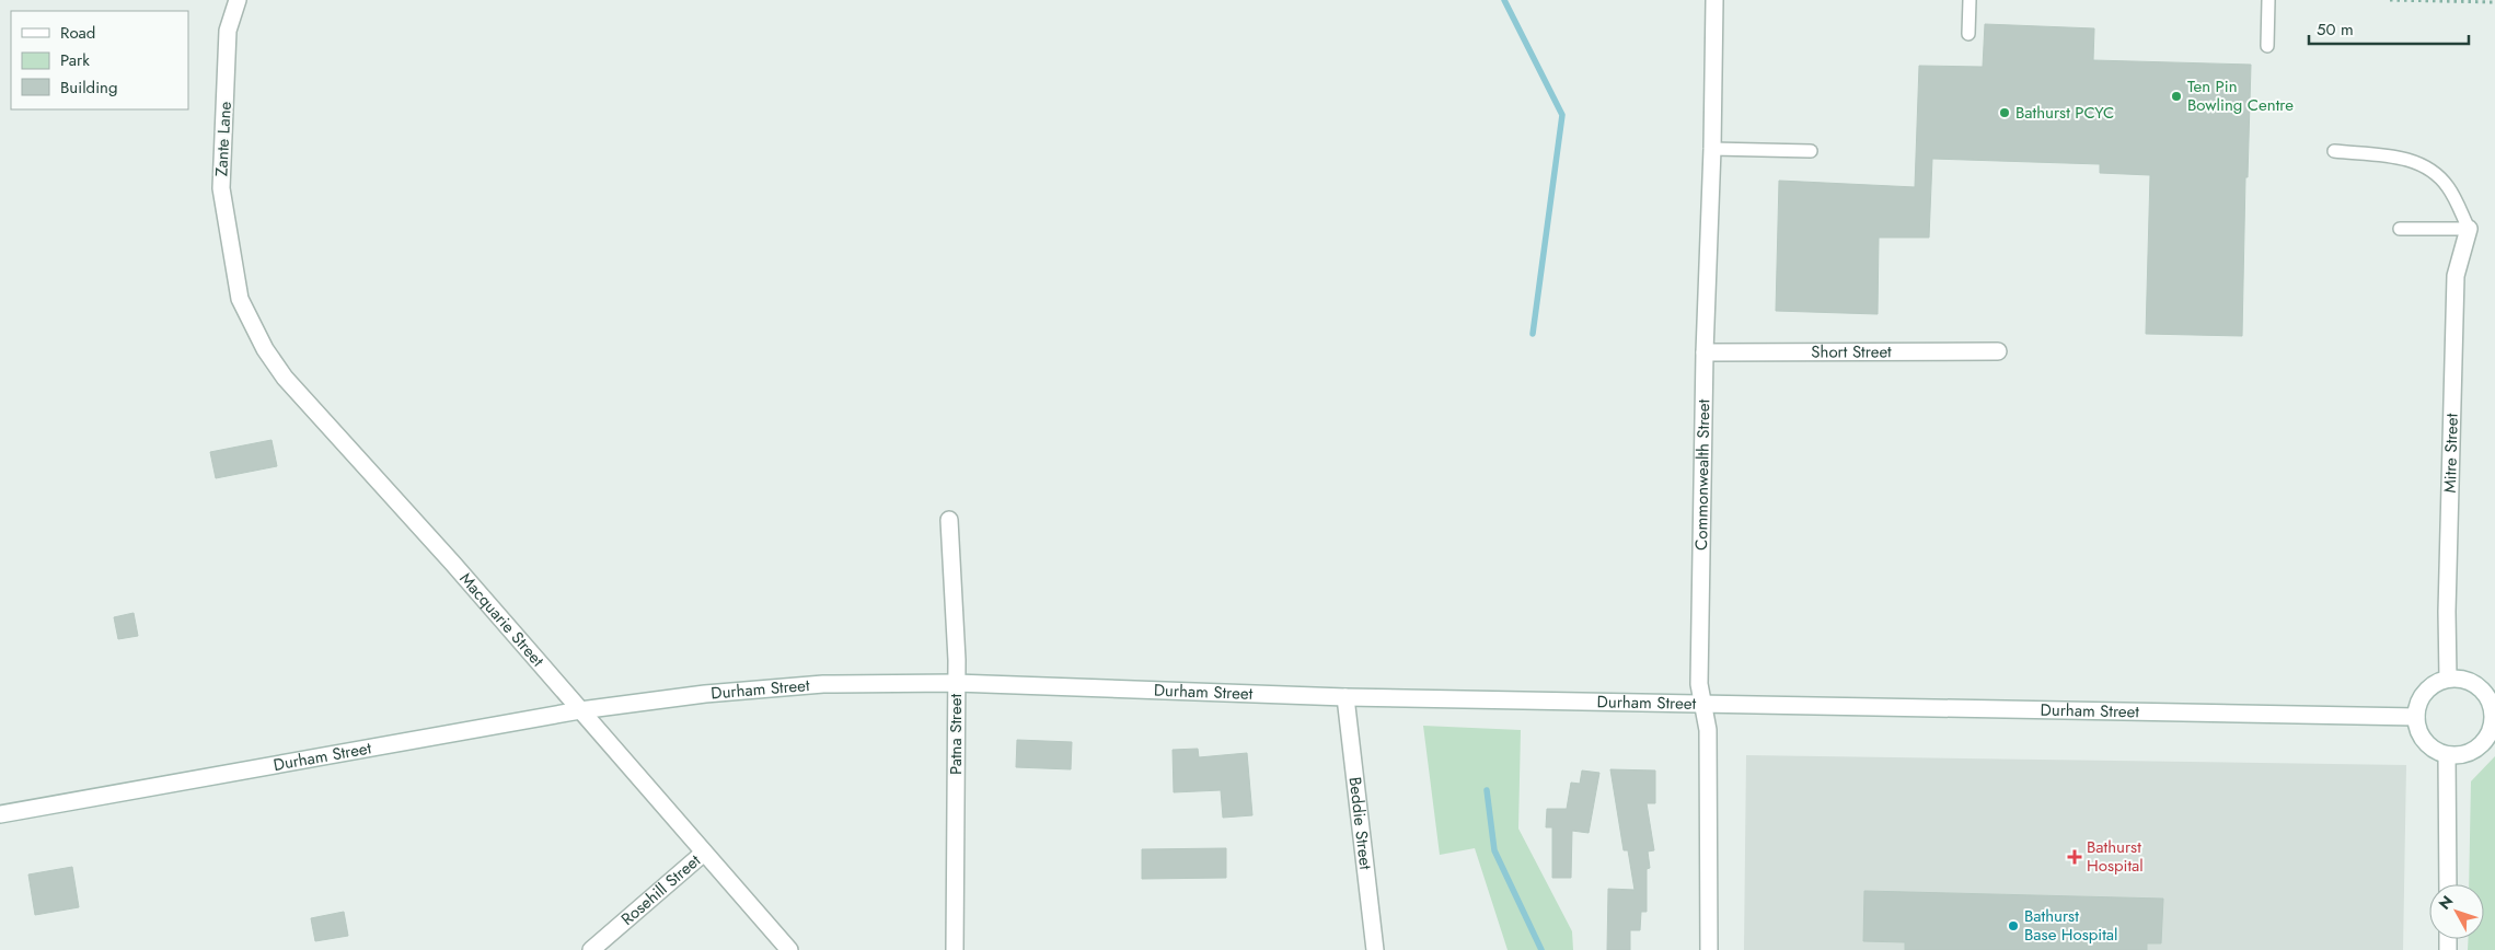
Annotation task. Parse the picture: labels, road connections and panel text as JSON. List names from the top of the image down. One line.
{"streets":{"street":["Zante Lane","Short Street","Mitre Street","Commonwealth Street","Macquarie Street","Durham Street","Patna Street","Beddie Street","Rosehill Street"]},"crossings":[["Zante Lane","Macquarie Street"],["Short Street","Commonwealth Street"],["Mitre Street","Durham Street"],["Commonwealth Street","Durham Street"],["Macquarie Street","Durham Street"],["Macquarie Street","Rosehill Street"],["Durham Street","Patna Street"],["Durham Street","Beddie Street"]],"places":{"other":["Ten Pin Bowling Centre","Bathurst PCYC","Bathurst Base Hospital"],"health":["Bathurst Hospital"]},"legend":["Road","Park","Building"],"scale_bar":"50 m","north":"top left"}
